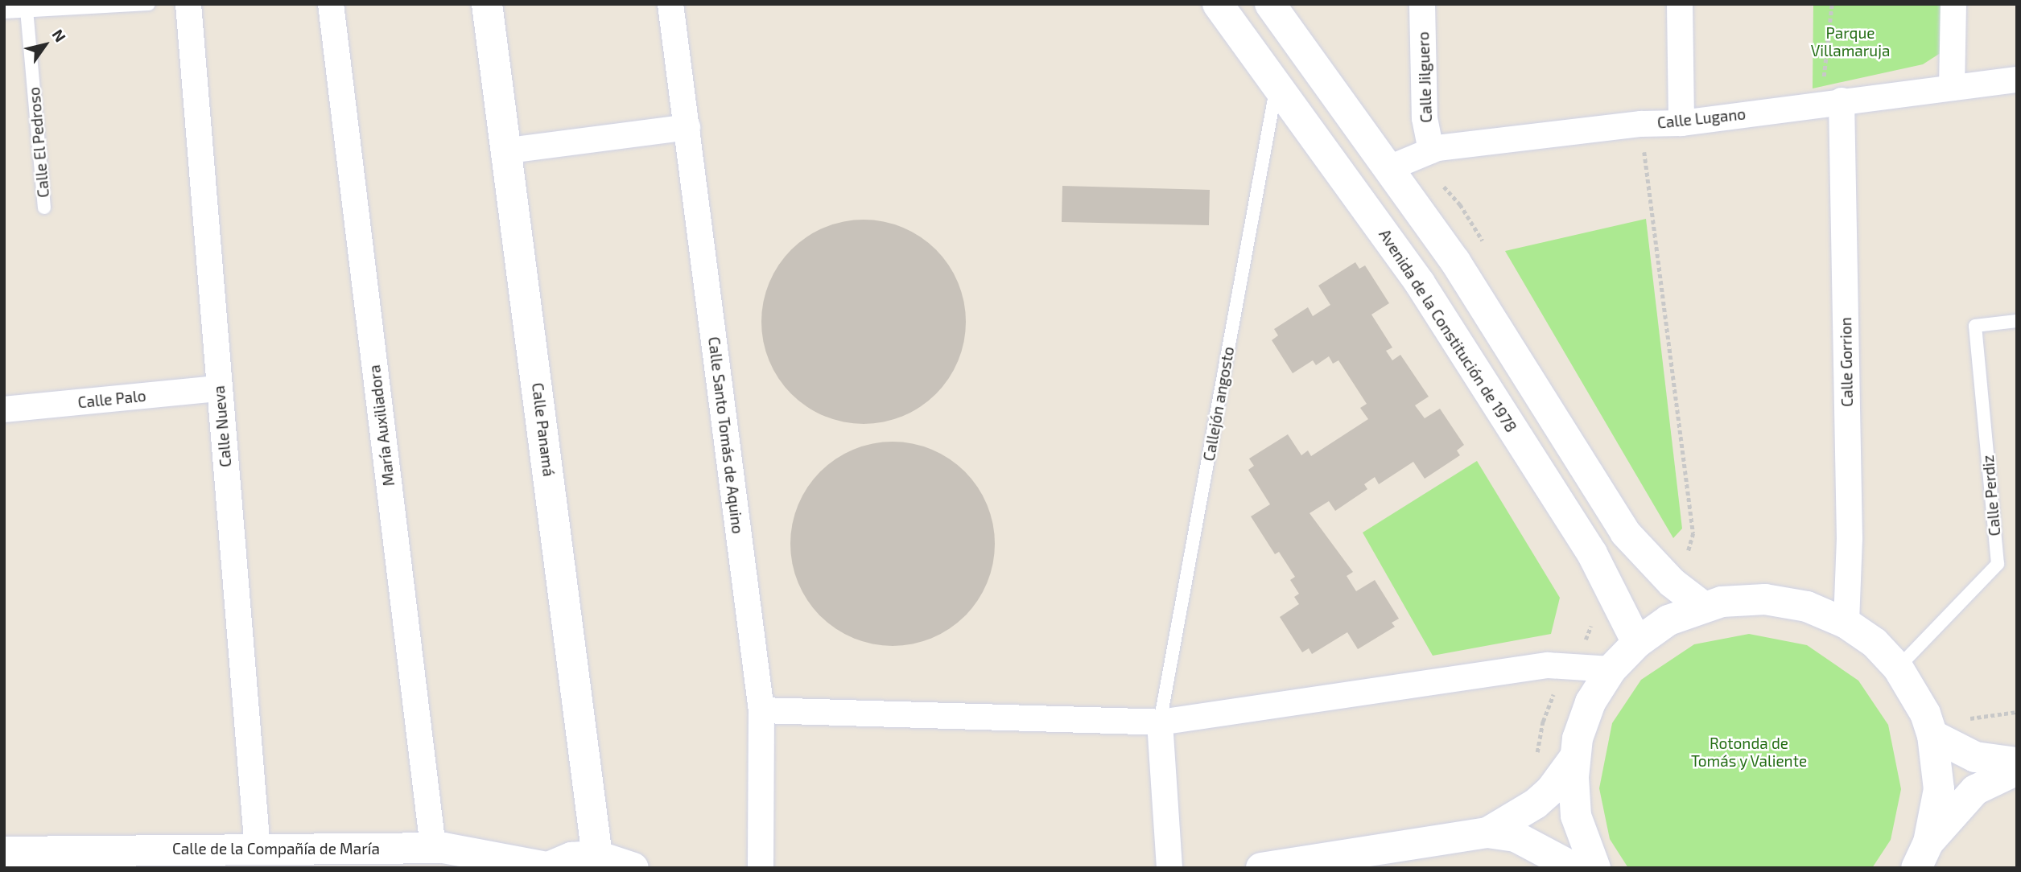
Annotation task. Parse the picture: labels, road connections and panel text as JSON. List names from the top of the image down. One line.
{"streets":{"street":["Calle Jilguero","Calle Lugano","Avenida de la Constitución de 1978","Calle Gorrion","Calle Palo","María Auxiliadora","Calle Nueva","Calle Panamá","Calle Santo Tomás de Aquino","Calle de la Compañía de María"],"lane":["Calle El Pedroso","Callejón angosto","Calle Perdiz"]},"crossings":[["Calle Jilguero","Calle Lugano"],["Calle Lugano","Calle Gorrion"],["Avenida de la Constitución de 1978","Callejón angosto"],["Calle Palo","Calle Nueva"],["María Auxiliadora","Calle de la Compañía de María"],["Calle Nueva","Calle de la Compañía de María"]],"parks":["Parque Villamaruja","Rotonda de Tomás y Valiente"],"north":"top right"}
